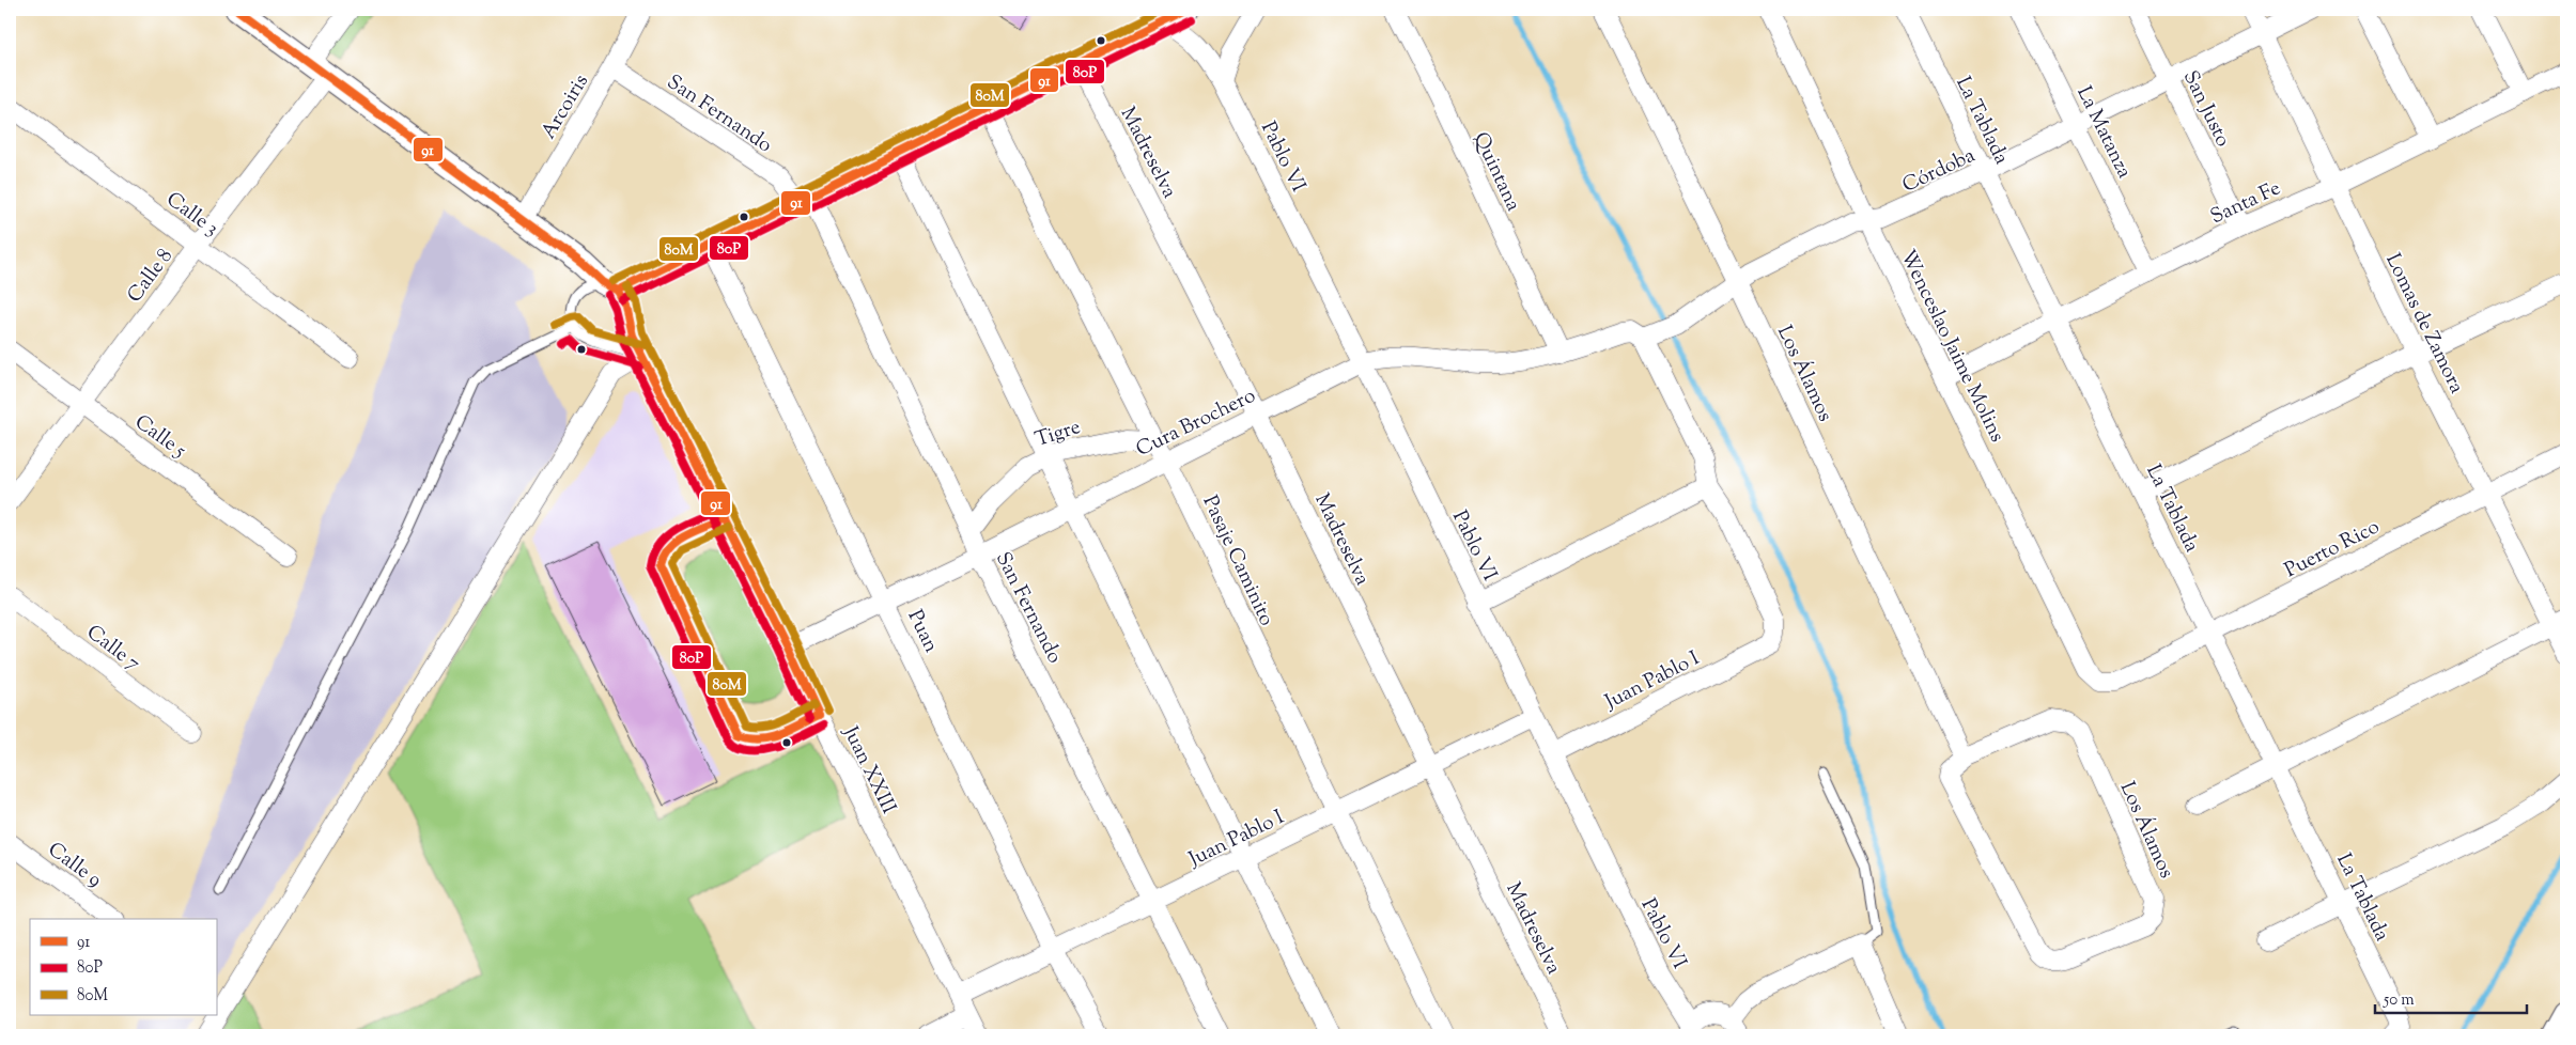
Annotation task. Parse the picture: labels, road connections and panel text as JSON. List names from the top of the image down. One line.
{"streets":{"street":["Arcoiris","San Justo","San Fernando","La Tablada","La Matanza","Madreselva","Pablo VI","Córdoba","Quintana","Santa Fe","Calle 3","Calle 8","Lomas de Zamora","Wenceslao Jaime Molins","Los Álamos","Cura Brochero","Tigre","Calle 5","Puerto Rico","Pasaje Caminito","Puan","Calle 7","Juan Pablo I","Juan XXIII","Calle 9"]},"crossings":[["Arcoiris","San Fernando"],["San Justo","Córdoba"],["San Justo","Santa Fe"],["San Fernando","Cura Brochero"],["San Fernando","Tigre"],["San Fernando","Juan Pablo I"],["La Tablada","Córdoba"],["La Tablada","Santa Fe"],["La Tablada","Puerto Rico"],["La Matanza","Córdoba"],["La Matanza","Santa Fe"],["Madreselva","Cura Brochero"],["Madreselva","Juan Pablo I"],["Pablo VI","Cura Brochero"],["Pablo VI","Juan Pablo I"],["Córdoba","Lomas de Zamora"],["Córdoba","Wenceslao Jaime Molins"],["Córdoba","Los Álamos"],["Córdoba","Cura Brochero"],["Quintana","Cura Brochero"],["Santa Fe","Lomas de Zamora"],["Santa Fe","Wenceslao Jaime Molins"],["Calle 3","Calle 8"],["Calle 8","Calle 5"],["Lomas de Zamora","Puerto Rico"],["Wenceslao Jaime Molins","Puerto Rico"],["Cura Brochero","Pasaje Caminito"],["Cura Brochero","Puan"],["Cura Brochero","Juan XXIII"],["Tigre","Pasaje Caminito"],["Pasaje Caminito","Juan Pablo I"],["Puan","Juan Pablo I"],["Juan Pablo I","Juan XXIII"]],"lines":["transit line 91","transit line 80M","transit line 80P"],"legend":["91","80P","80M"],"scale_bar":"50 m"}
